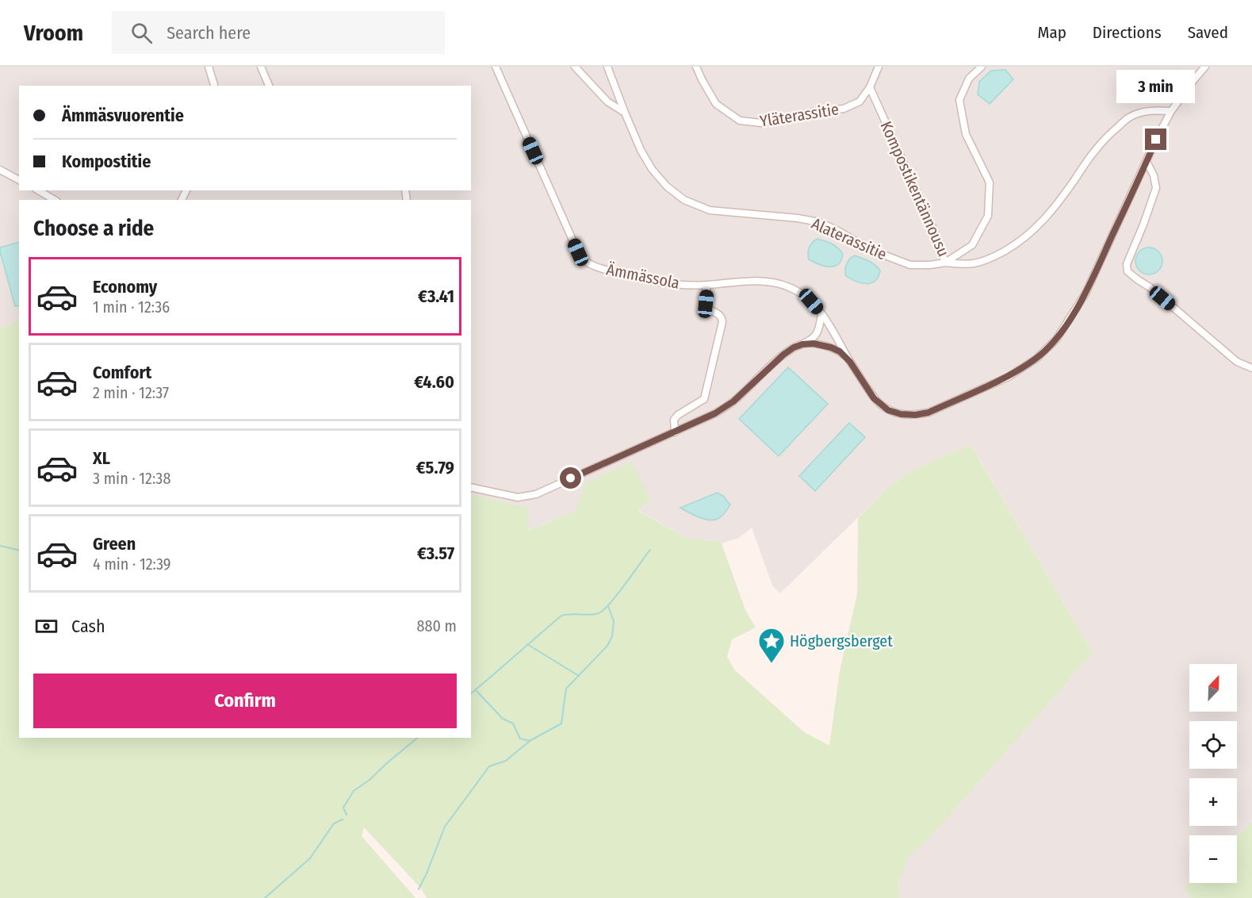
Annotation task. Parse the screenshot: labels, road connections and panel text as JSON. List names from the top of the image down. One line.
{"streets":{"street":["Yläterassitie","Kompostikentännousu","Alaterassitie","Ämmässola"]},"crossings":[["Yläterassitie","Kompostikentännousu"],["Kompostikentännousu","Alaterassitie"],["Kompostikentännousu","Ämmässola"]],"places":{"place":["Högbergsberget"]},"north":"top right","page":{"header":"Vroom","search":"Search here","nav":["Map","Directions","Saved"],"bubble":"3 min","banner":["Ämmäsvuorentie","Kompostitie"],"heading":"Choose a ride","list":[{"name":"Economy","note":"1 min · 12:36","value":"€3.41"},{"name":"Comfort","note":"2 min · 12:37","value":"€4.60"},{"name":"XL","note":"3 min · 12:38","value":"€5.79"},{"name":"Green","note":"4 min · 12:39","value":"€3.57"}],"pay":["Cash","880 m"],"map_buttons":["+","−"],"buttons":"Confirm"}}
